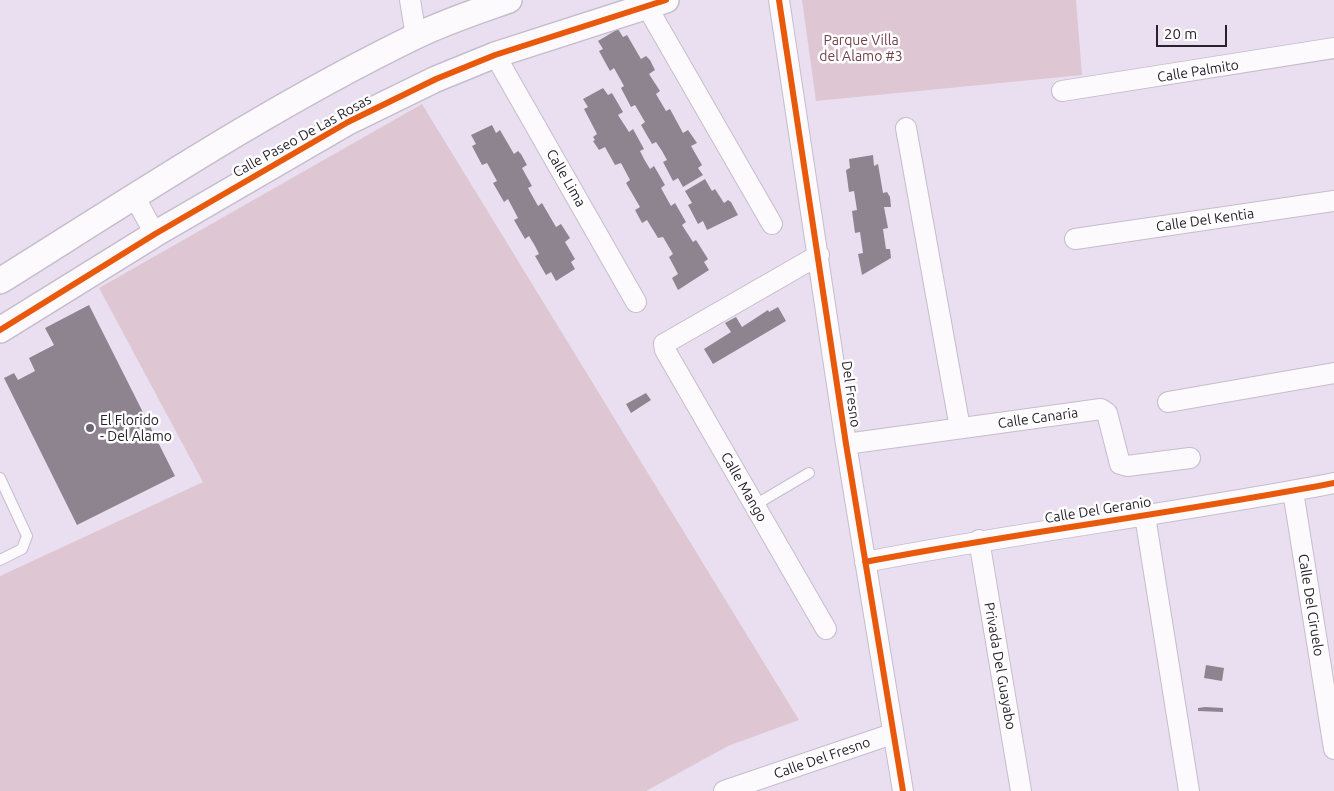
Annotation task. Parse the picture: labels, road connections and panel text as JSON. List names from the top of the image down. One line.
{"streets":{"street":["Calle Palmito","Calle Paseo De Las Rosas","Calle Lima","Calle Del Kentia","Del Fresno","Calle Canaria","Calle Mango","Calle Del Geranio","Calle Del Ciruelo","Privada Del Guayabo","Calle Del Fresno"]},"crossings":[["Calle Paseo De Las Rosas","Calle Lima"],["Del Fresno","Calle Canaria"],["Del Fresno","Calle Mango"],["Del Fresno","Calle Del Geranio"],["Del Fresno","Calle Del Fresno"],["Calle Del Geranio","Calle Del Ciruelo"],["Calle Del Geranio","Privada Del Guayabo"]],"parks":["Parque Villa del Alamo #3"],"places":["El Florido - Del Alamo"],"scale_bar":"20 m"}
